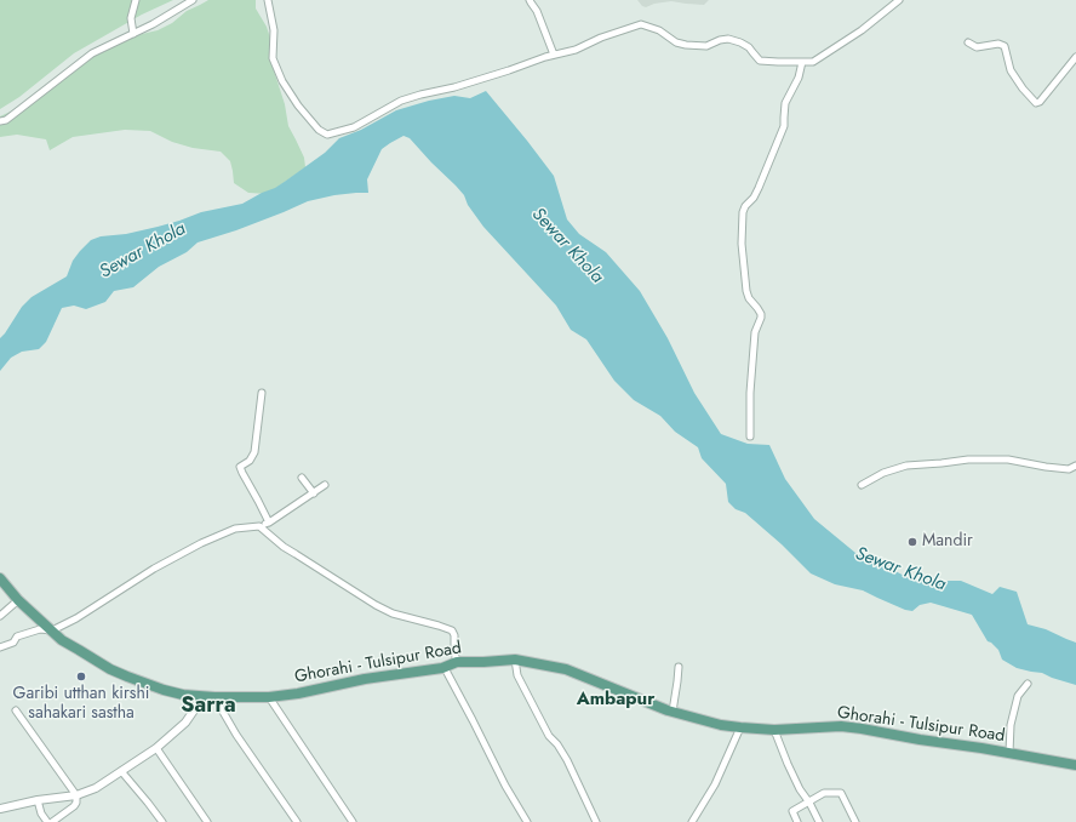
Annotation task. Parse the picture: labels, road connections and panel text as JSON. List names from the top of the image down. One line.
{"streets":{"main road":["Ghorahi - Tulsipur Road"]},"districts":["Ambapur","Sarra"],"water":["Sewar Khola"],"places":["Mandir","Garibi utthan kirshi sahakari sastha"]}
